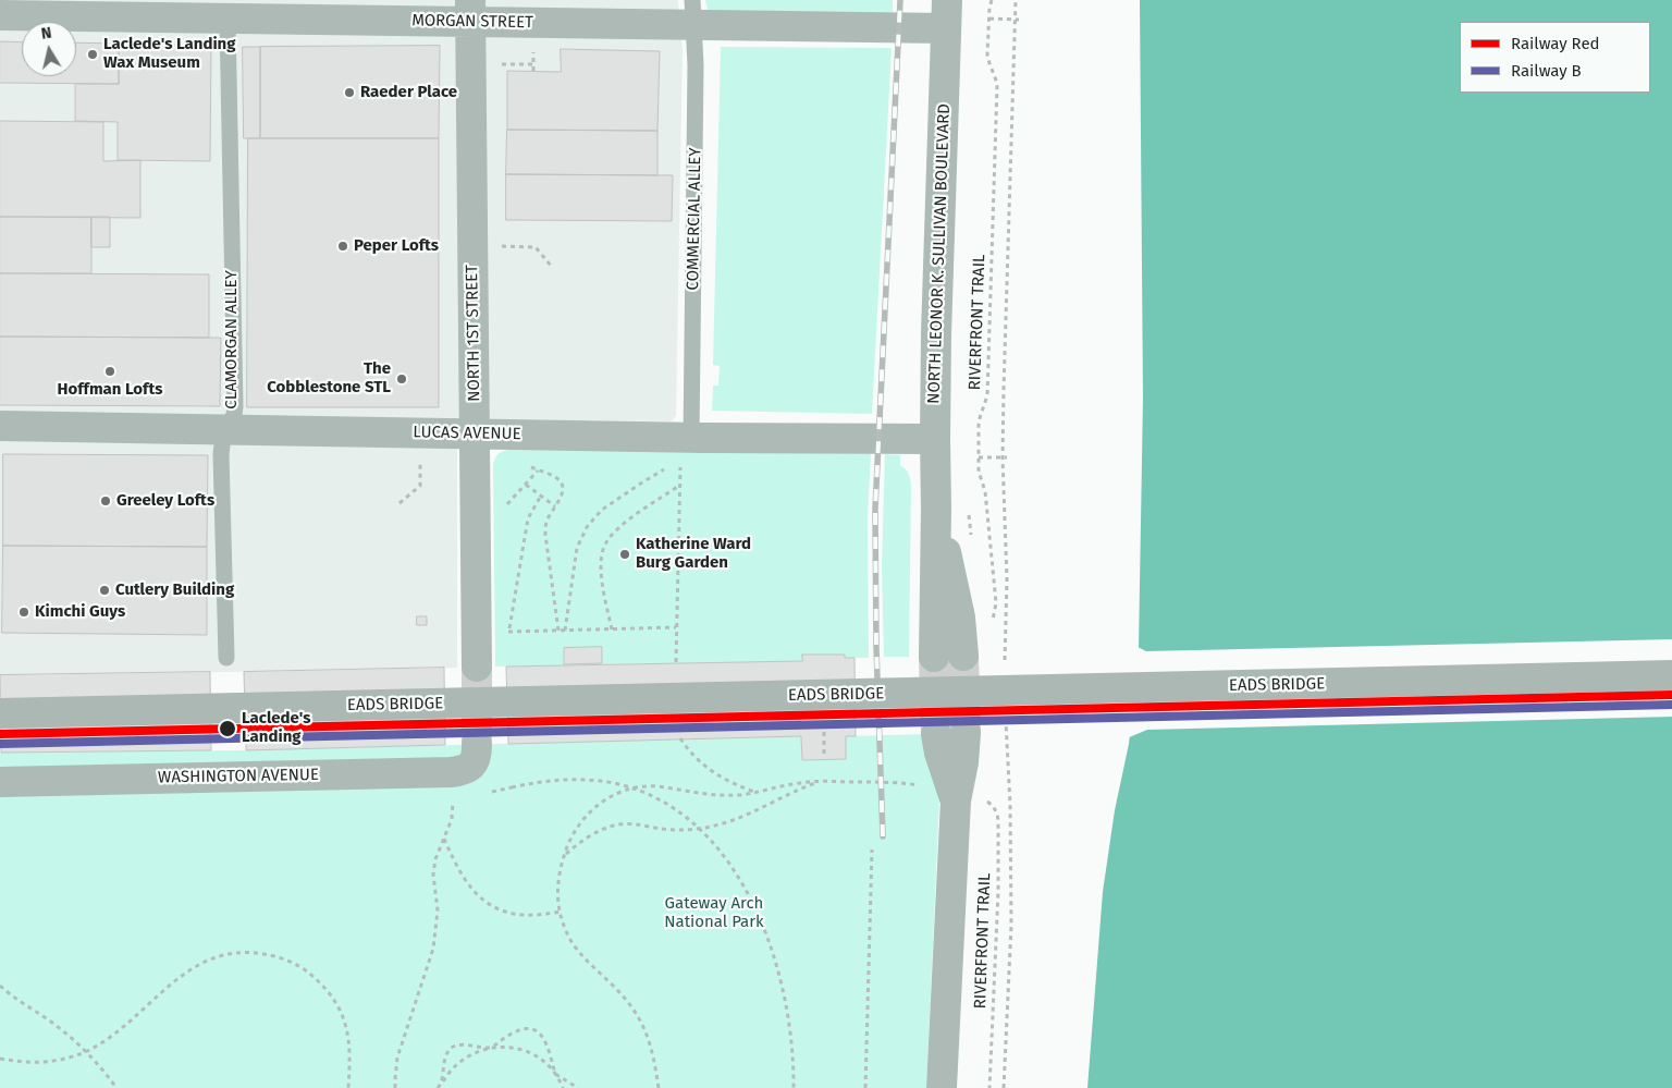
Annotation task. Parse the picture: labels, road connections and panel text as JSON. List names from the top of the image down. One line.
{"streets":{"main road":["EADS BRIDGE"],"street":["MORGAN STREET","NORTH LEONOR K. SULLIVAN BOULEVARD","NORTH 1ST STREET","LUCAS AVENUE","WASHINGTON AVENUE"],"lane":["COMMERCIAL ALLEY","CLAMORGAN ALLEY"],"path":["RIVERFRONT TRAIL"]},"crossings":[["MORGAN STREET","COMMERCIAL ALLEY"],["MORGAN STREET","NORTH LEONOR K. SULLIVAN BOULEVARD"],["MORGAN STREET","NORTH 1ST STREET"],["MORGAN STREET","CLAMORGAN ALLEY"],["COMMERCIAL ALLEY","LUCAS AVENUE"],["NORTH LEONOR K. SULLIVAN BOULEVARD","LUCAS AVENUE"],["NORTH 1ST STREET","LUCAS AVENUE"],["CLAMORGAN ALLEY","LUCAS AVENUE"]],"parks":["Gateway Arch National Park"],"places":["Laclede's Landing Wax Museum","Raeder Place","Peper Lofts","Hoffman Lofts","The Cobblestone STL","Greeley Lofts","Katherine Ward Burg Garden","Cutlery Building","Kimchi Guys","Laclede's Landing"],"lines":["rail line Red","rail line B"],"legend":["Railway Red","Railway B"],"north":"top"}
